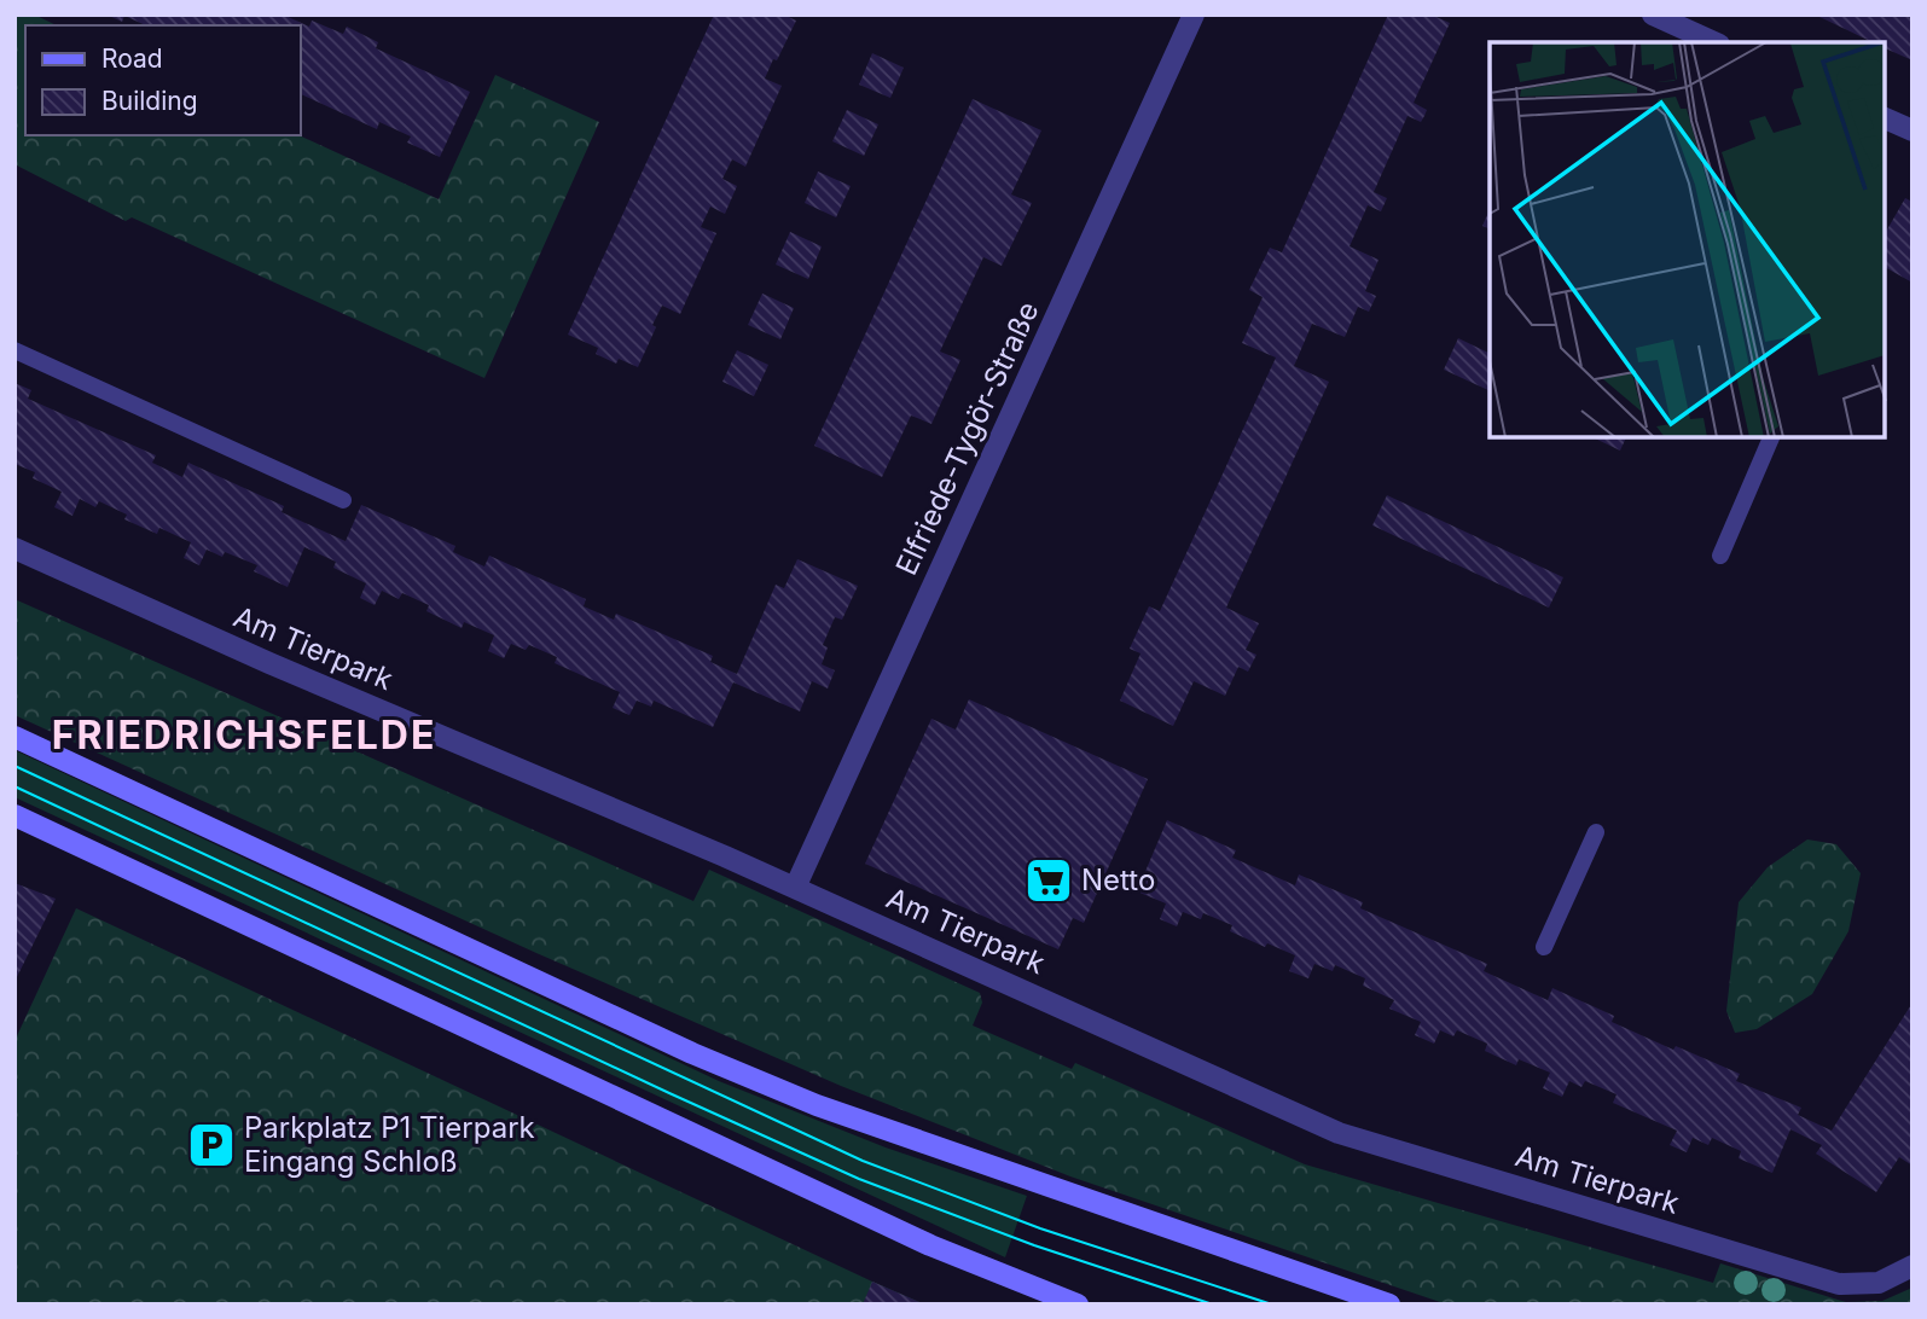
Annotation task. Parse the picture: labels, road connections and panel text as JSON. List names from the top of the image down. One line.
{"streets":{"street":["Elfriede-Tygör-Straße","Am Tierpark"]},"crossings":[["Elfriede-Tygör-Straße","Am Tierpark"]],"districts":["FRIEDRICHSFELDE"],"places":{"supermarket":["Netto"],"parking":["Parkplatz P1 Tierpark Eingang Schloß"]},"legend":["Road","Building"]}
